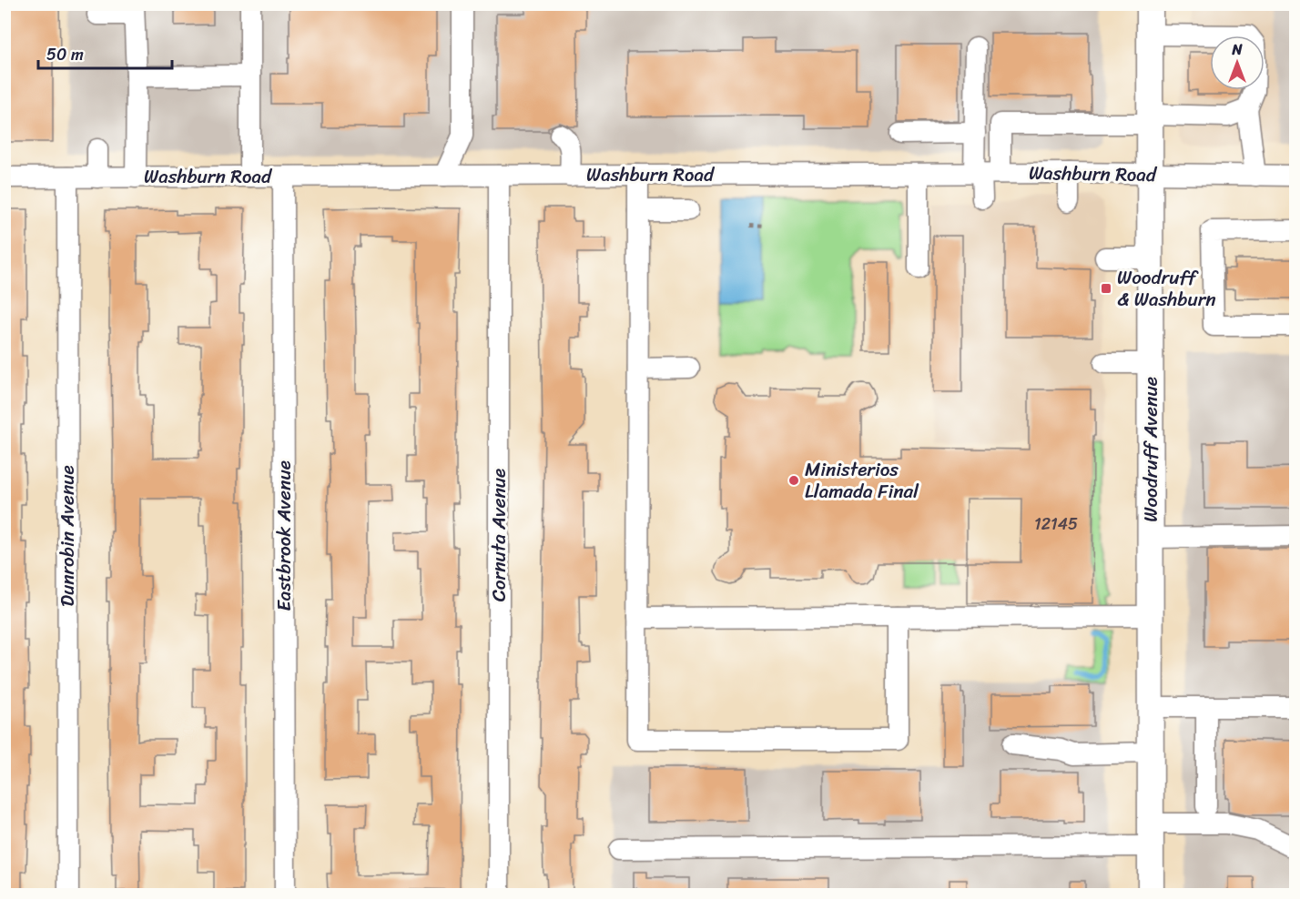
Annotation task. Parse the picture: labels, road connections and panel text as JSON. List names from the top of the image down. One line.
{"streets":{"main road":["Woodruff Avenue"],"street":["Washburn Road","Cornuta Avenue","Dunrobin Avenue","Eastbrook Avenue"]},"crossings":[["Washburn Road","Woodruff Avenue"],["Washburn Road","Cornuta Avenue"],["Washburn Road","Dunrobin Avenue"],["Washburn Road","Eastbrook Avenue"]],"places":{"transit":["Woodruff & Washburn"],"other":["Ministerios Llamada Final"]},"house_numbers":["12145"],"scale_bar":"50 m","north":"top"}
